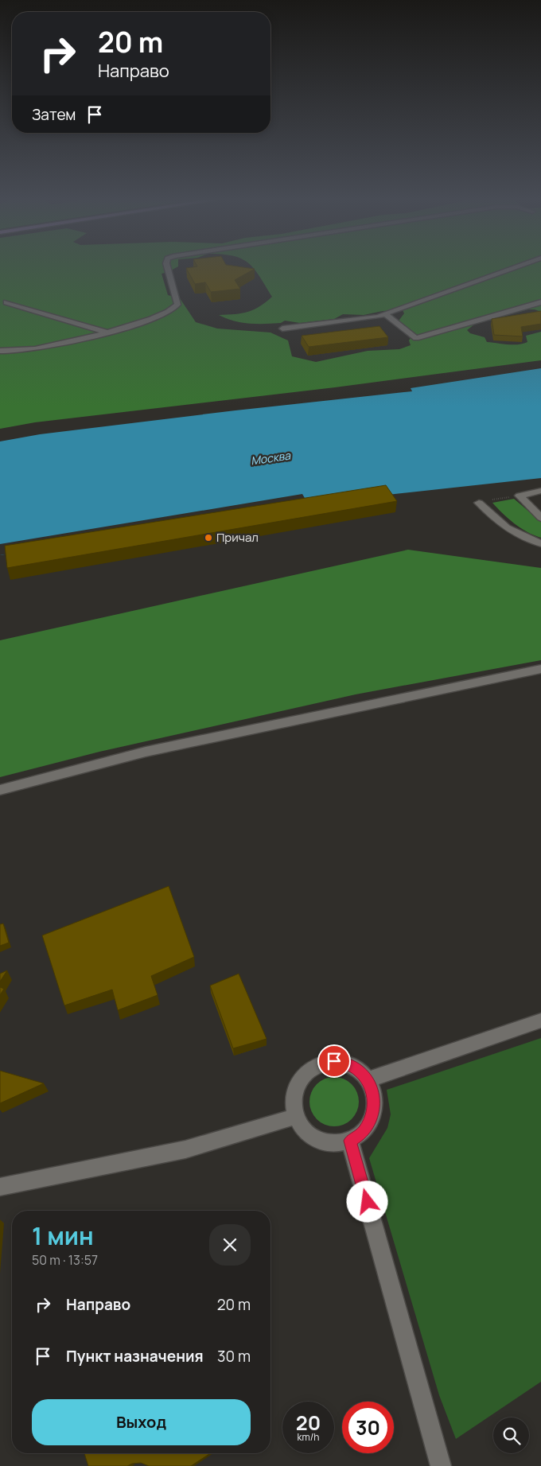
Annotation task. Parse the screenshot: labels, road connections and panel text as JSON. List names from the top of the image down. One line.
{"water":["Москва"],"places":["Причал"],"page":{"turn":["20 m","Направо"],"then":"Затем","heading":["1 мин","50 m · 13:57"],"list":[{"name":"Направо","value":"20 m"},{"name":"Пункт назначения","value":"30 m"}],"buttons":"Выход","speed":"20 km/h","limit":"30"}}
